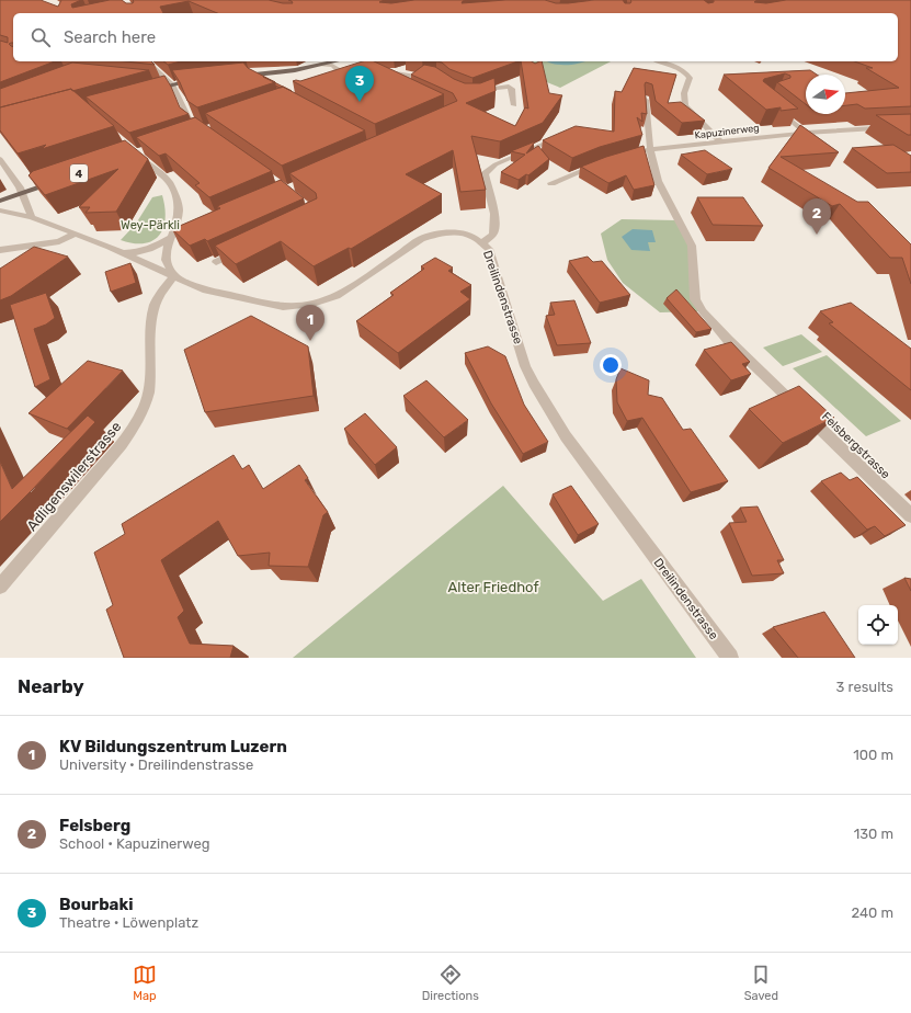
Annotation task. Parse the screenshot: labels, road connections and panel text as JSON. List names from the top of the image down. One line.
{"streets":{"main road":["4"],"street":["Kapuzinerweg","Dreilindenstrasse","Felsbergstrasse","Adligenswilerstrasse"]},"crossings":[["Kapuzinerweg","Felsbergstrasse"],["Dreilindenstrasse","Adligenswilerstrasse"]],"parks":["Wey-Pärkli","Alter Friedhof"],"north":"right","page":{"search":"Search here","pins":["3","2","1"],"heading":["Nearby","3 results"],"list":[{"mark":"1","name":"KV Bildungszentrum Luzern","note":"University · Dreilindenstrasse","value":"100 m"},{"mark":"2","name":"Felsberg","note":"School · Kapuzinerweg","value":"130 m"},{"mark":"3","name":"Bourbaki","note":"Theatre · Löwenplatz","value":"240 m"}],"nav":["Map","Directions","Saved"]}}
